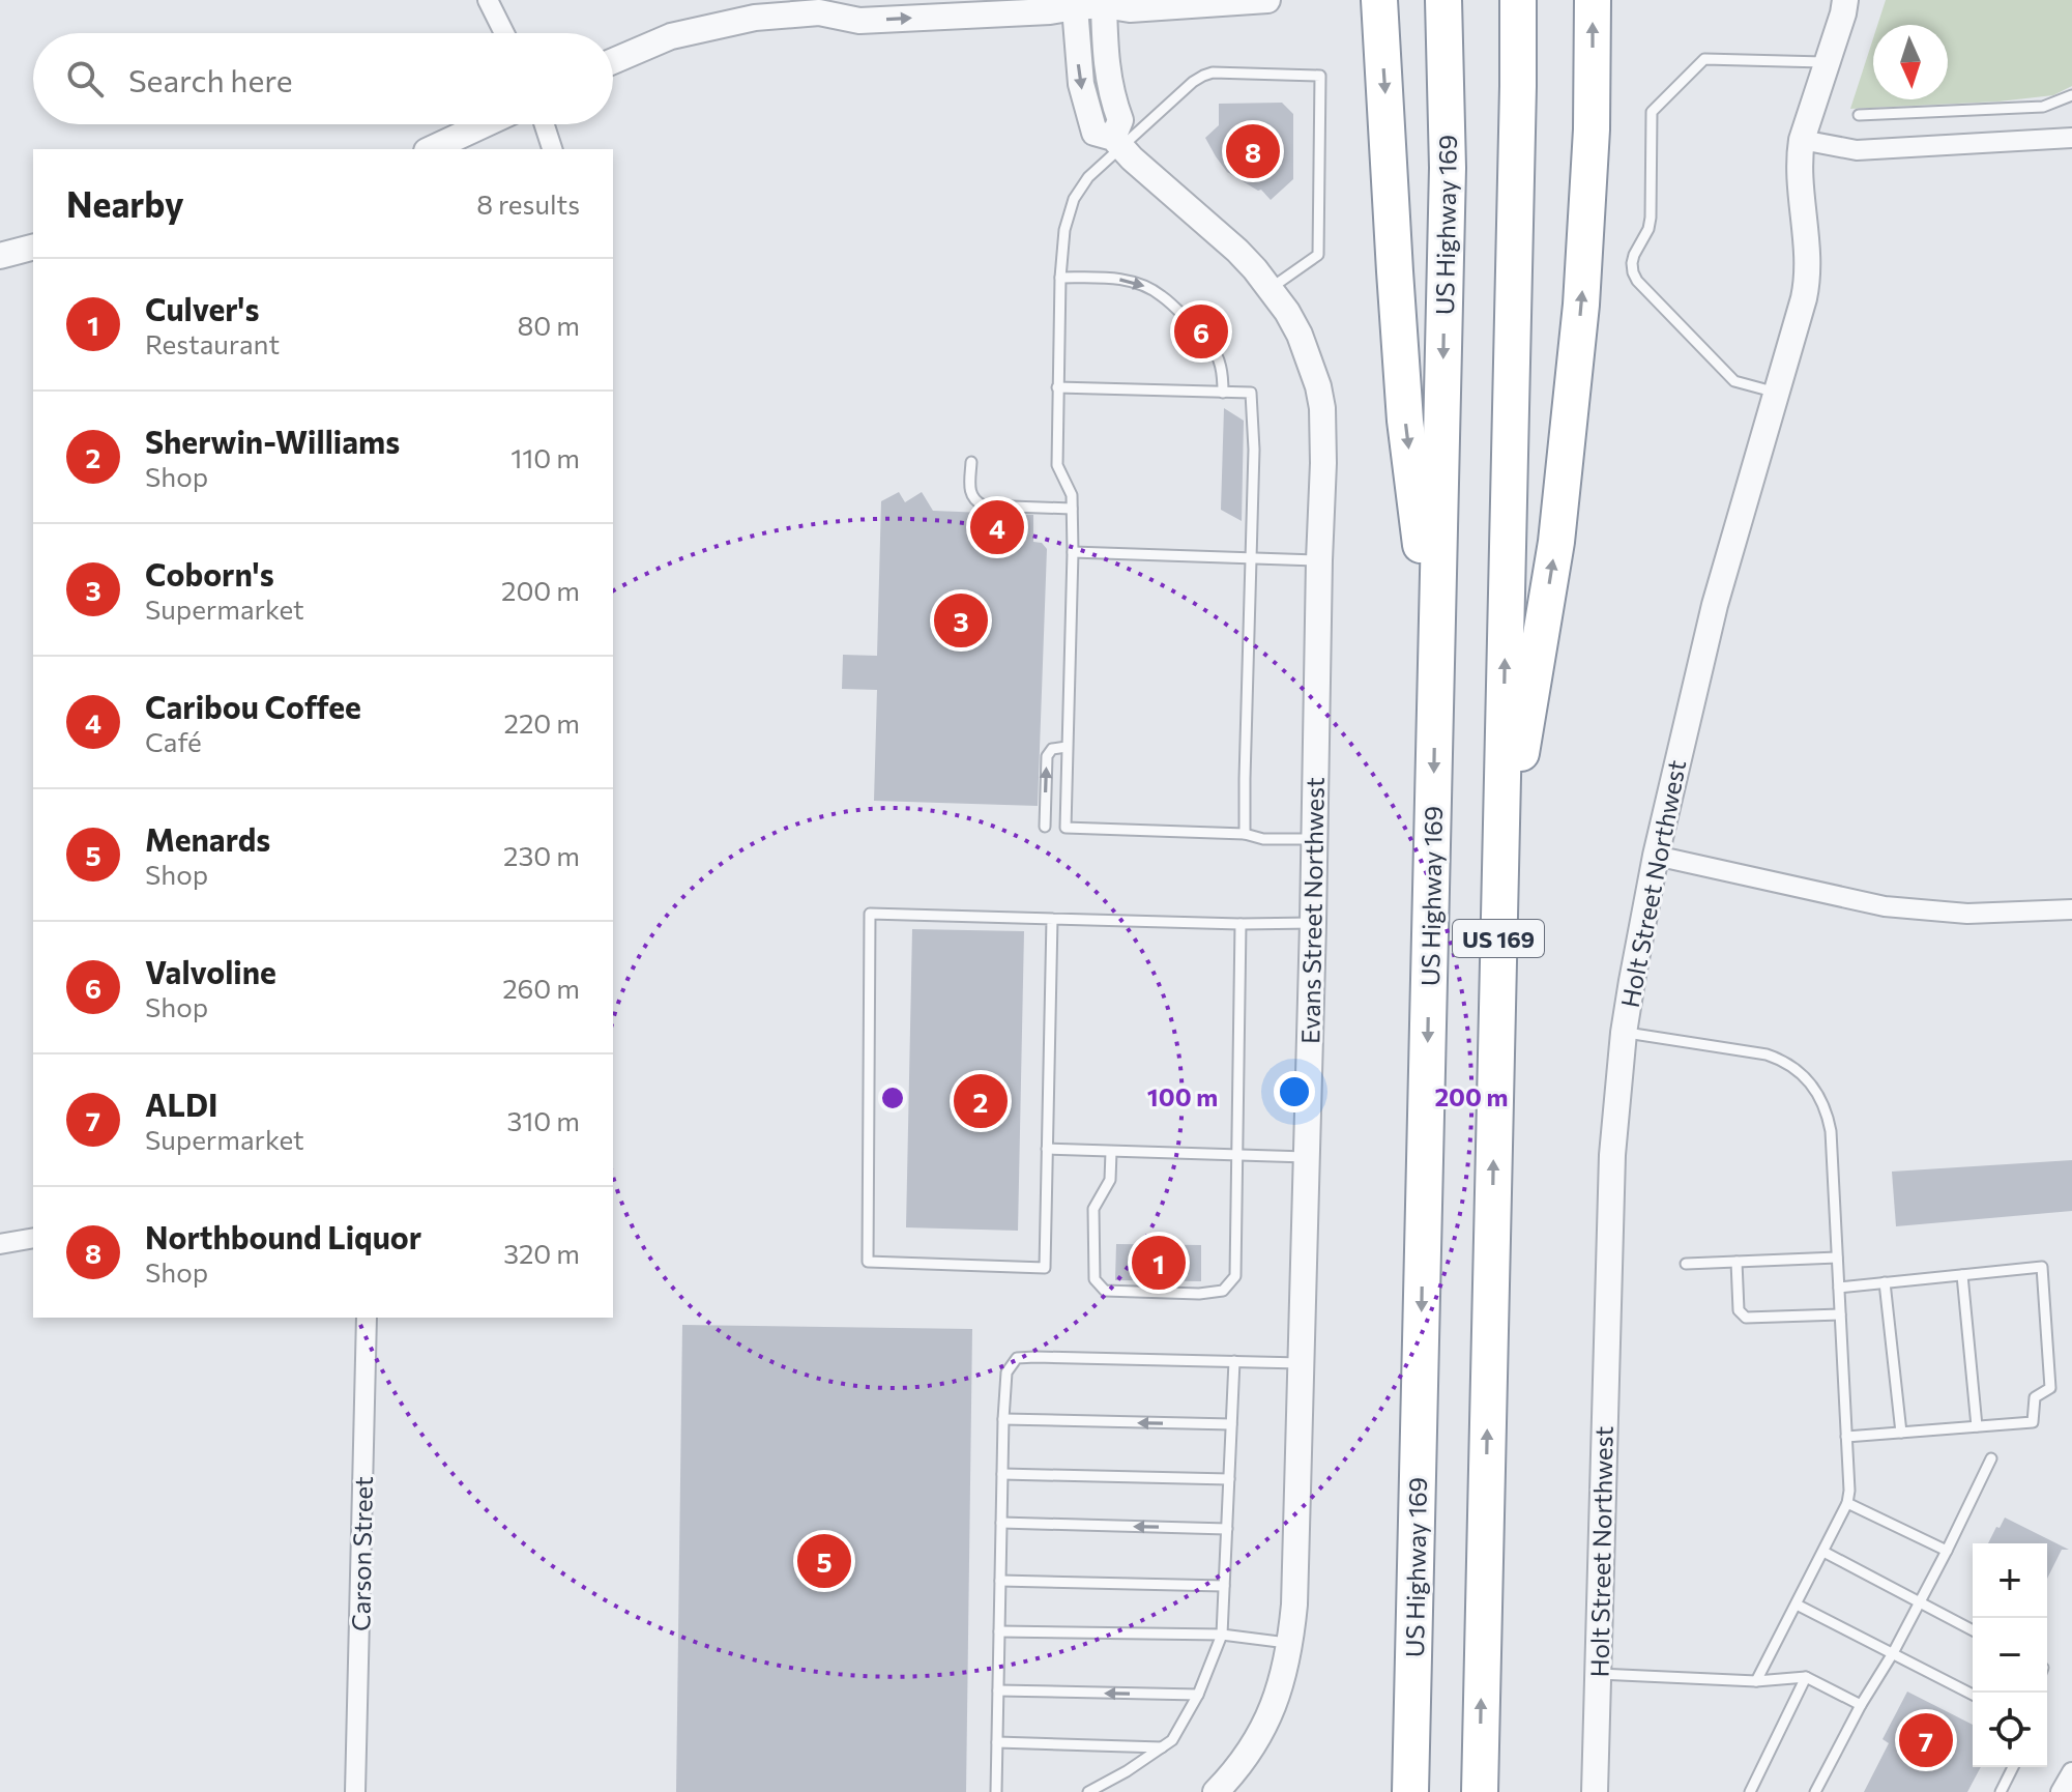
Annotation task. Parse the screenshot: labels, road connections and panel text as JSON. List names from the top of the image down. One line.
{"streets":{"highway":["US Highway 169","US 169"],"street":["Holt Street Northwest","Evans Street Northwest","Carson Street"]},"north":"bottom","page":{"search":"Search here","pins":["8","6","4","3","2","1","5","7"],"heading":["Nearby","8 results"],"list":[{"mark":"1","name":"Culver's","note":"Restaurant","value":"80 m"},{"mark":"2","name":"Sherwin-Williams","note":"Shop","value":"110 m"},{"mark":"3","name":"Coborn's","note":"Supermarket","value":"200 m"},{"mark":"4","name":"Caribou Coffee","note":"Café","value":"220 m"},{"mark":"5","name":"Menards","note":"Shop","value":"230 m"},{"mark":"6","name":"Valvoline","note":"Shop","value":"260 m"},{"mark":"7","name":"ALDI","note":"Supermarket","value":"310 m"},{"mark":"8","name":"Northbound Liquor","note":"Shop","value":"320 m"}],"map_buttons":["+","−"]},"rings":["100 m","200 m"]}
